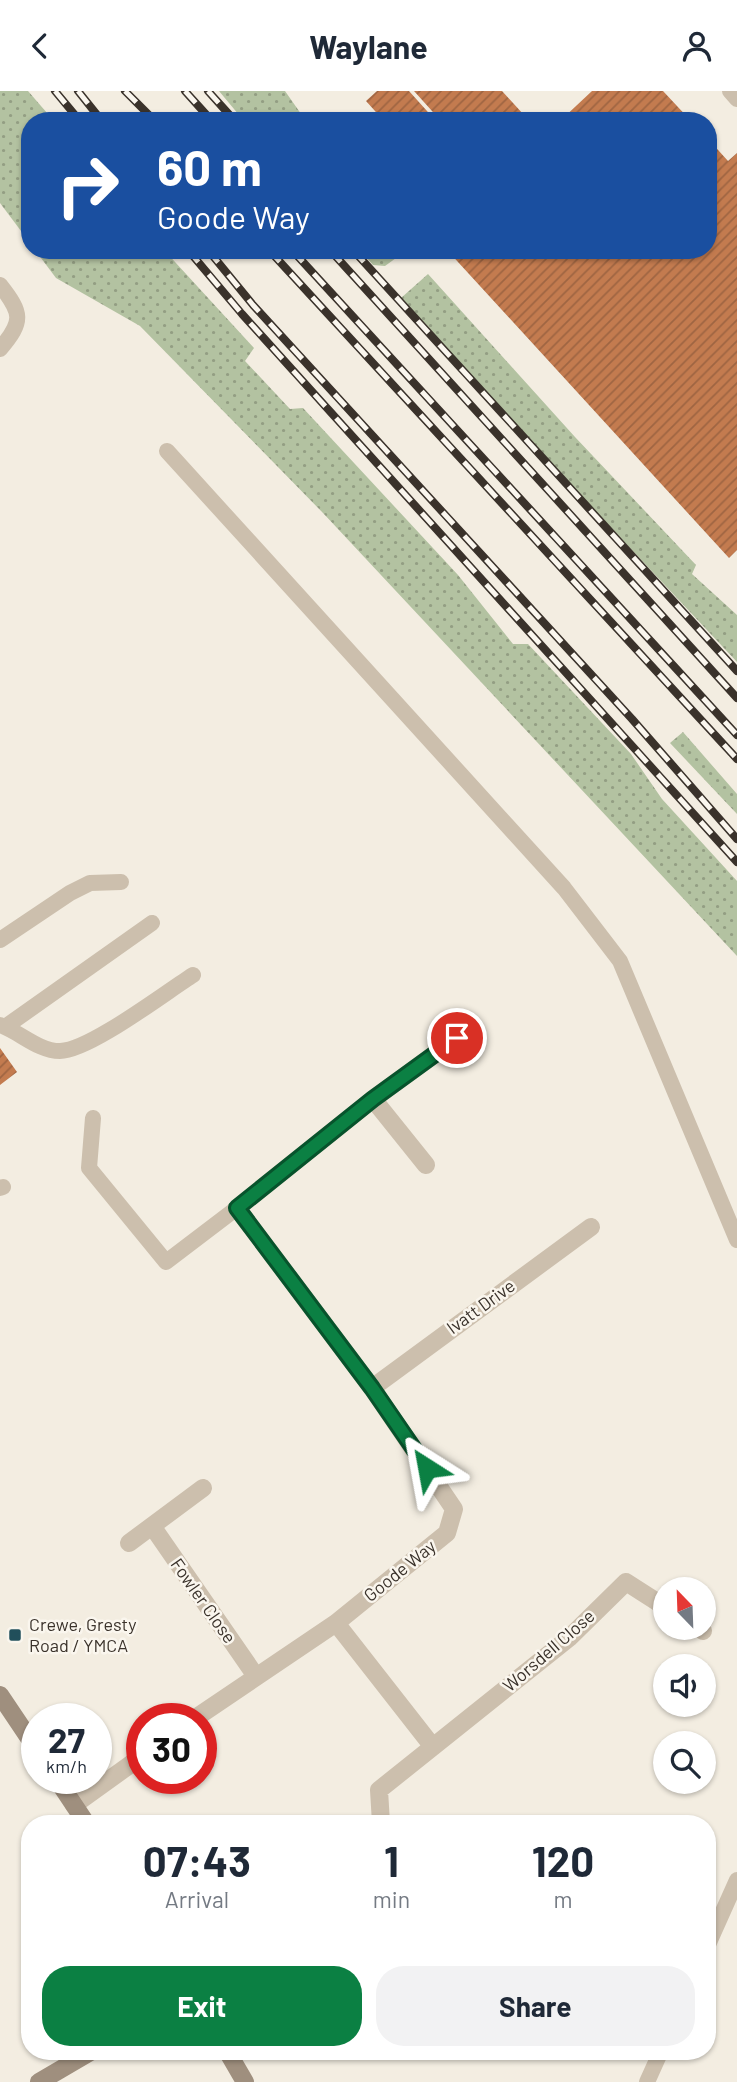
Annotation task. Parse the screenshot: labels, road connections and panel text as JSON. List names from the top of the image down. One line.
{"streets":{"street":["Ivatt Drive","Goode Way","Fowler Close","Worsdell Close"]},"crossings":[["Ivatt Drive","Goode Way"],["Goode Way","Fowler Close"]],"places":{"transit":["Crewe, Gresty Road / YMCA"]},"north":"top left","page":{"header":"Waylane","turn":["60 m","Goode Way"],"speed":"27 km/h","limit":"30","eta":["07:43","Arrival","1","min","120","m"],"buttons":["Exit","Share"]}}
